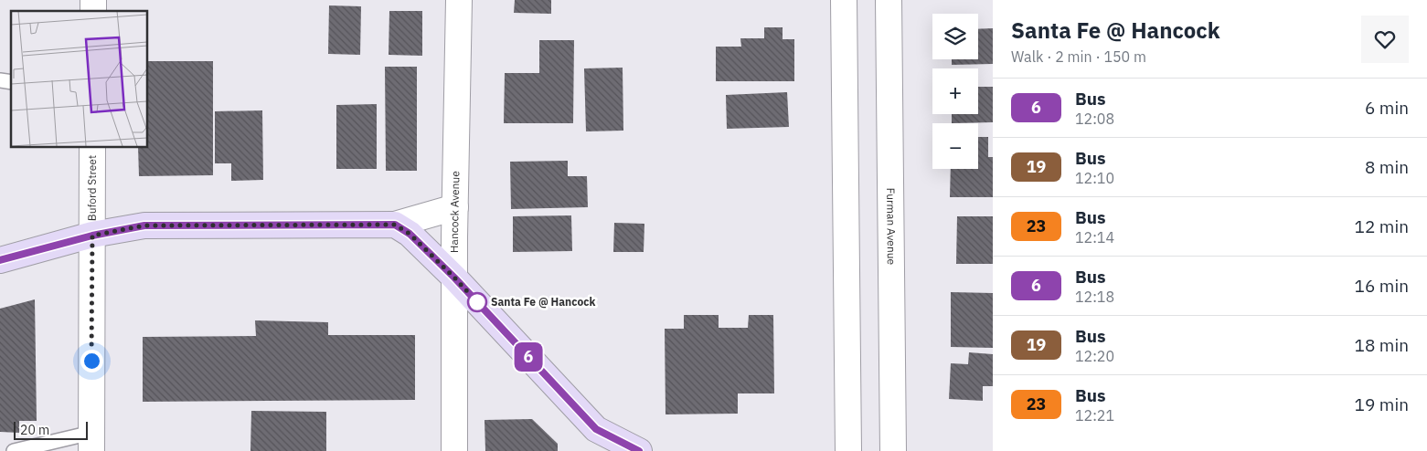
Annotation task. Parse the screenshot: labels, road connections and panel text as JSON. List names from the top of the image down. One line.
{"streets":{"street":["Buford Street","Hancock Avenue","Furman Avenue"]},"places":["Santa Fe @ Hancock"],"lines":["bus line 6"],"scale_bar":"20 m","page":{"on_map":"6","heading":["Santa Fe @ Hancock","Walk · 2 min · 150 m"],"map_buttons":["+","−"],"list":[{"mark":"6","name":"Bus","note":"12:08","value":"6 min"},{"mark":"19","name":"Bus","note":"12:10","value":"8 min"},{"mark":"23","name":"Bus","note":"12:14","value":"12 min"},{"mark":"6","name":"Bus","note":"12:18","value":"16 min"},{"mark":"19","name":"Bus","note":"12:20","value":"18 min"},{"mark":"23","name":"Bus","note":"12:21","value":"19 min"}],"scale":"20 m"}}
